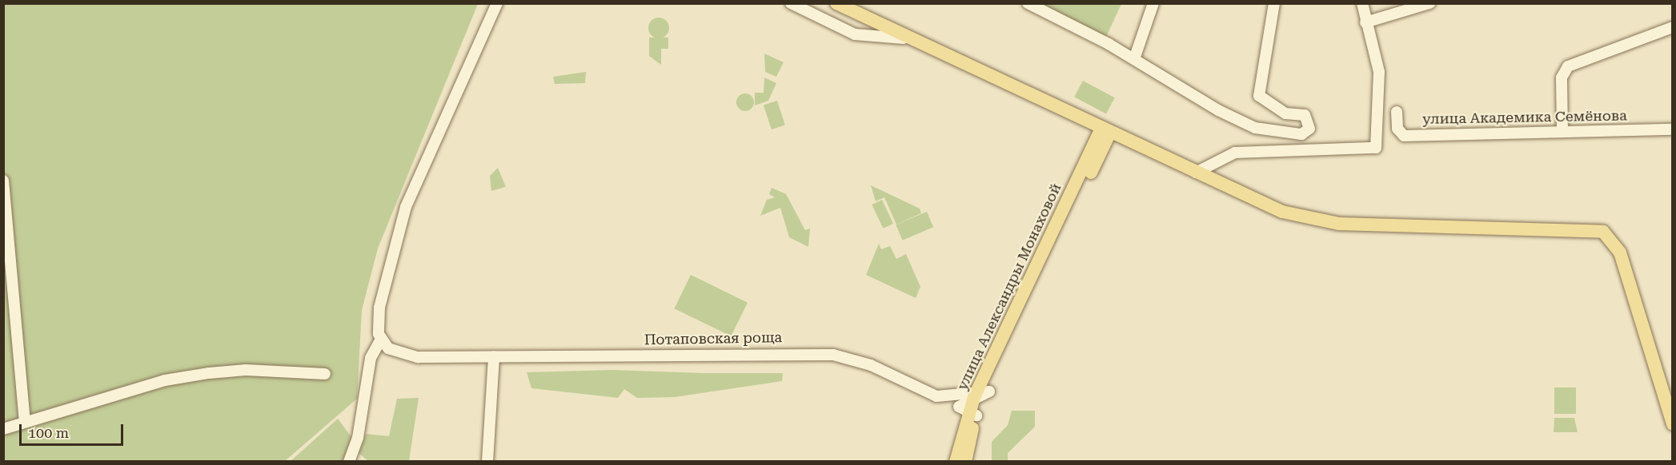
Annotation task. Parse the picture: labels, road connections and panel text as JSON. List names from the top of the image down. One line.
{"streets":{"main road":["улица Александры Монаховой"],"street":["улица Академика Семёнова","Потаповская роща"]},"crossings":[["улица Александры Монаховой","Потаповская роща"]],"scale_bar":"100 m"}
